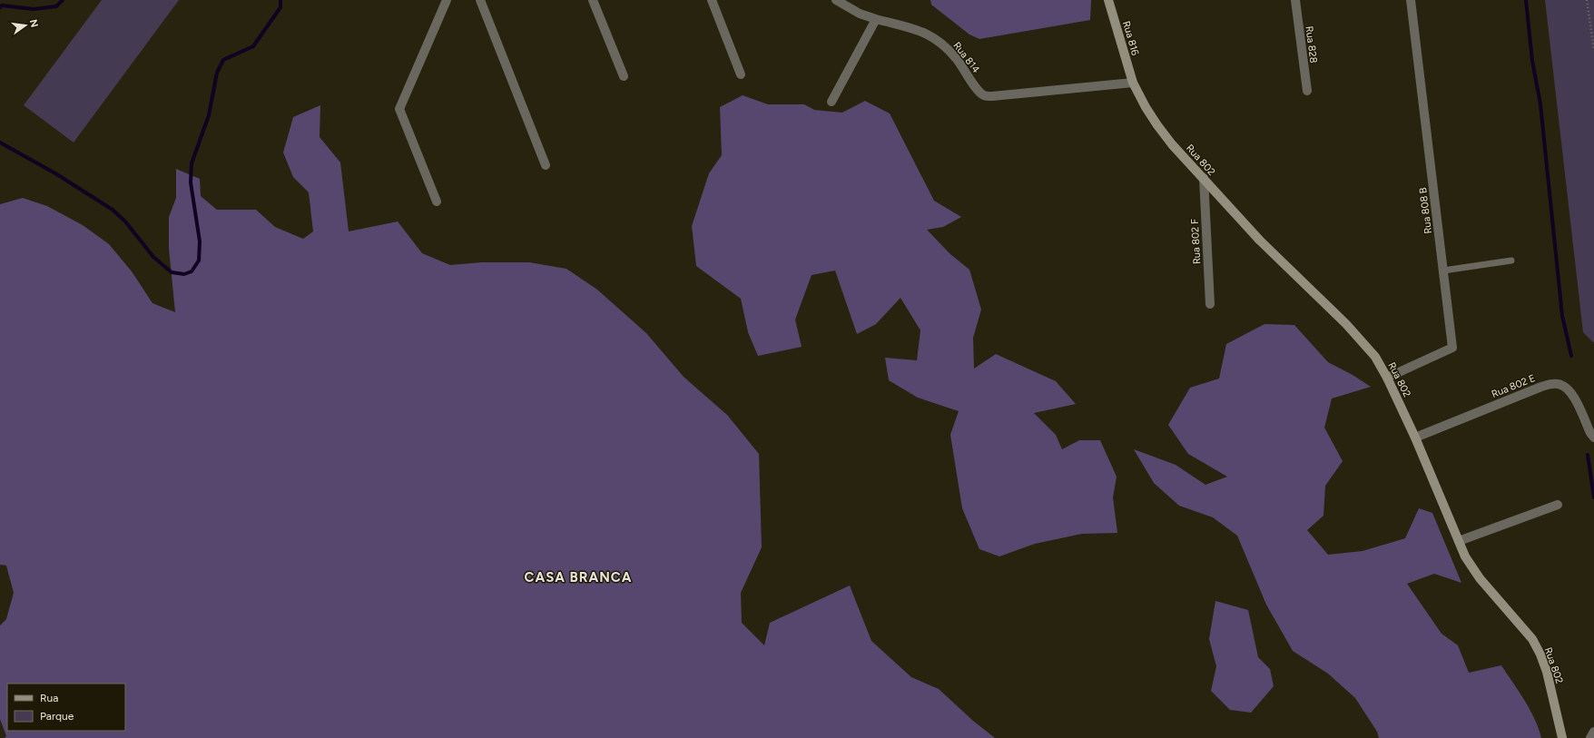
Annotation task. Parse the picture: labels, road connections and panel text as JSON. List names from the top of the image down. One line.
{"streets":{"main road":["Rua 816","Rua 802"],"street":["Rua 828","Rua 814","Rua 808 B","Rua 802 F","Rua 802 E"]},"crossings":[["Rua 816","Rua 814"],["Rua 816","Rua 802"],["Rua 814","Rua 802"],["Rua 802","Rua 808 B"],["Rua 802","Rua 802 F"],["Rua 802","Rua 802 E"]],"districts":["CASA BRANCA"],"legend":["Rua","Parque"],"north":"right"}
